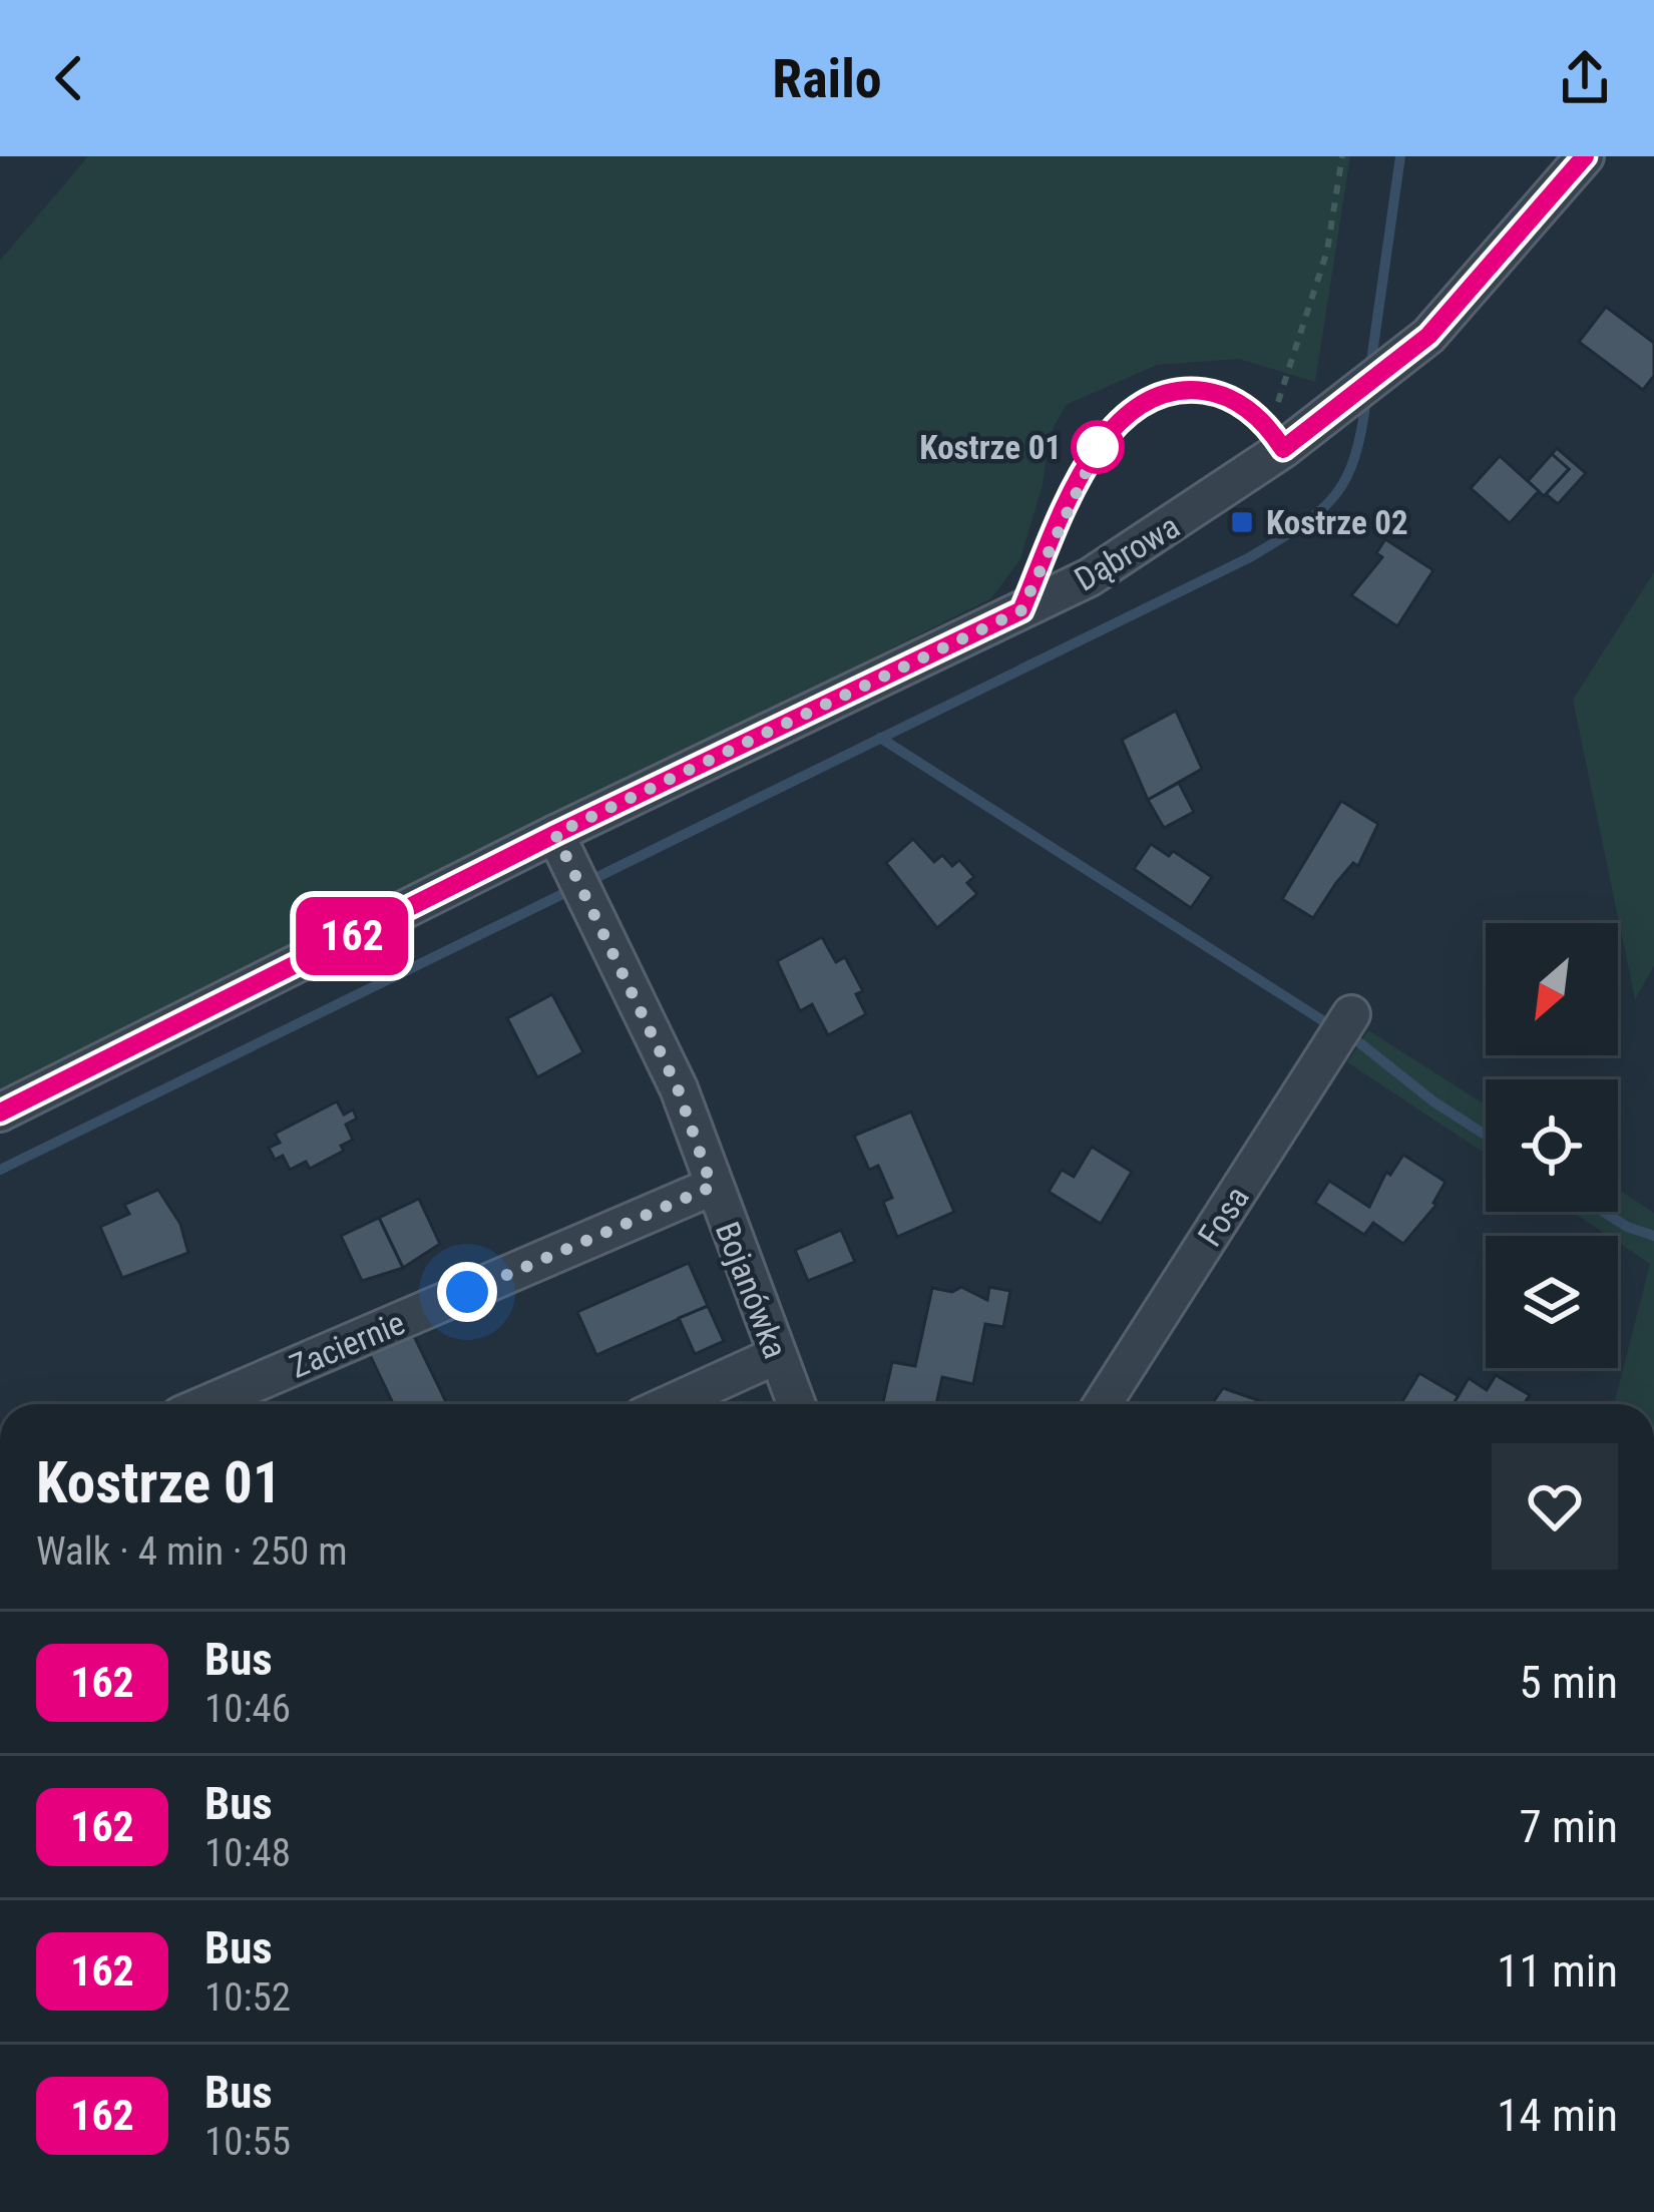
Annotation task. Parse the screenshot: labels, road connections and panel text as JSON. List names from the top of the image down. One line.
{"streets":{"street":["Dąbrowa","Fosa","Bojanówka","Zaciernie"]},"crossings":[["Dąbrowa","Bojanówka"],["Bojanówka","Zaciernie"]],"places":{"other":["Kostrze 01"],"transit":["Kostrze 02"]},"lines":["bus line 162"],"north":"bottom left","page":{"header":"Railo","on_map":"162","heading":["Kostrze 01","Walk · 4 min · 250 m"],"list":[{"mark":"162","name":"Bus","note":"10:46","value":"5 min"},{"mark":"162","name":"Bus","note":"10:48","value":"7 min"},{"mark":"162","name":"Bus","note":"10:52","value":"11 min"},{"mark":"162","name":"Bus","note":"10:55","value":"14 min"}]}}
